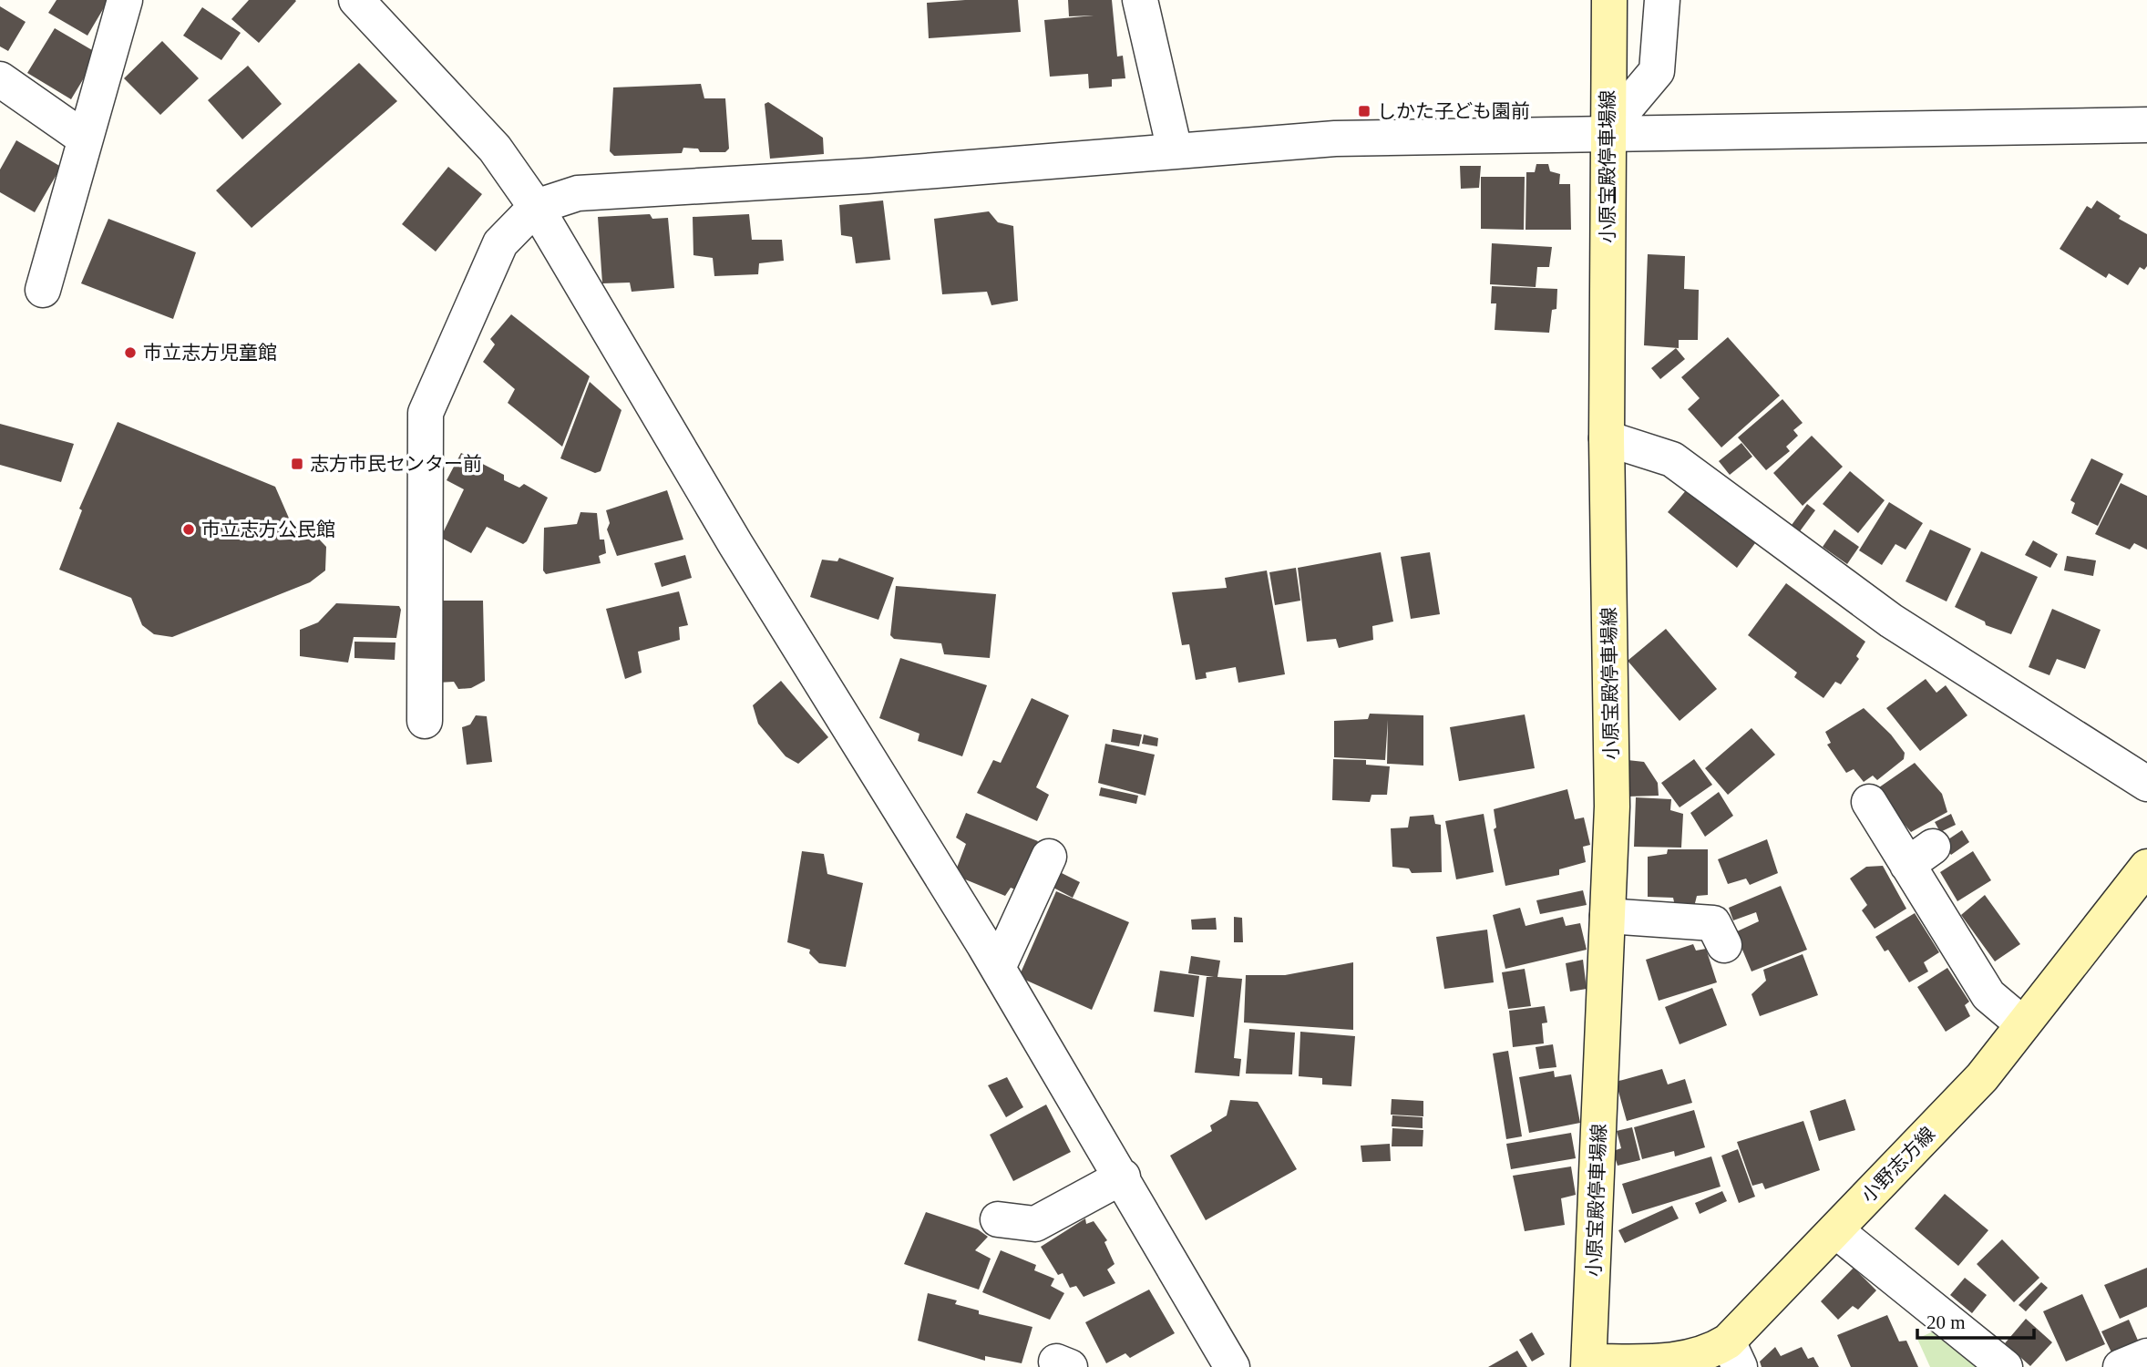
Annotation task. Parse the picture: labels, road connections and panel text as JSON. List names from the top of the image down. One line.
{"streets":{"main road":["小原宝殿停車場線","小野志方線"]},"crossings":[["小原宝殿停車場線","小野志方線"]],"places":{"transit":["しかた子ども園前","志方市民センター前"],"other":["市立志方児童館","市立志方公民館"]},"scale_bar":"20 m"}
